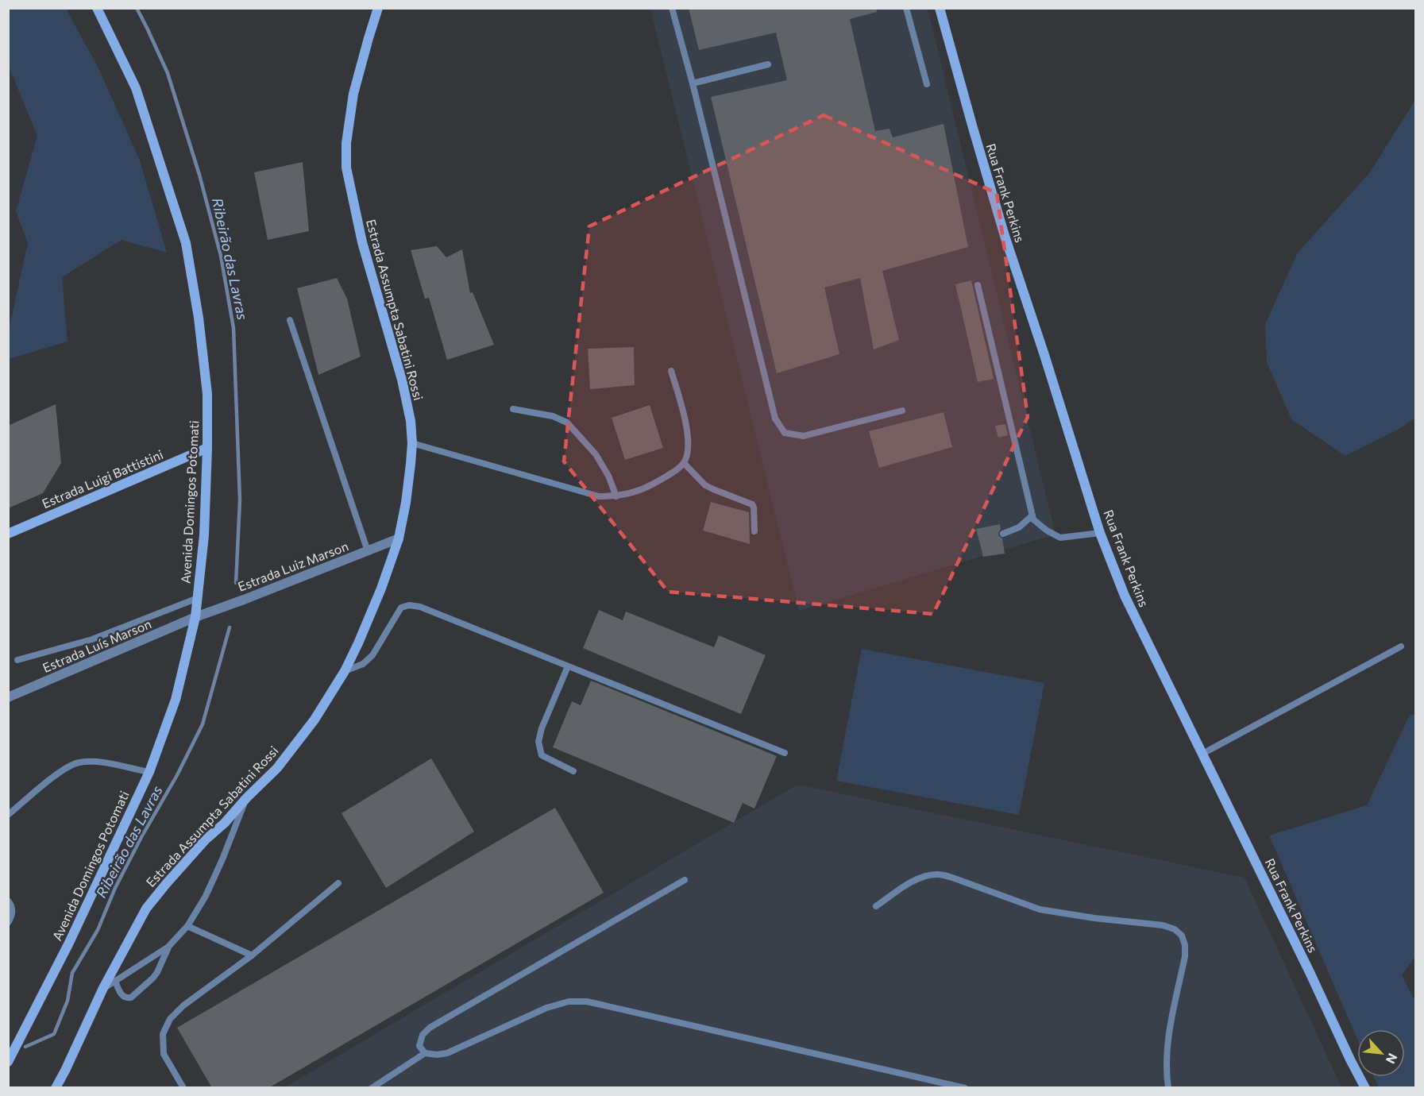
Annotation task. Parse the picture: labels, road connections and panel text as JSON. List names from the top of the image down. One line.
{"streets":{"street":["Rua Frank Perkins","Estrada Assumpta Sabatini Rossi","Estrada Luigi Battistini","Avenida Domingos Potomati","Estrada Luiz Marson","Estrada Luís Marson"]},"crossings":[["Estrada Assumpta Sabatini Rossi","Estrada Luiz Marson"],["Estrada Luigi Battistini","Avenida Domingos Potomati"],["Avenida Domingos Potomati","Estrada Luiz Marson"],["Avenida Domingos Potomati","Estrada Luís Marson"],["Estrada Luiz Marson","Estrada Luís Marson"]],"water":["Ribeirão das Lavras"],"north":"bottom right"}
